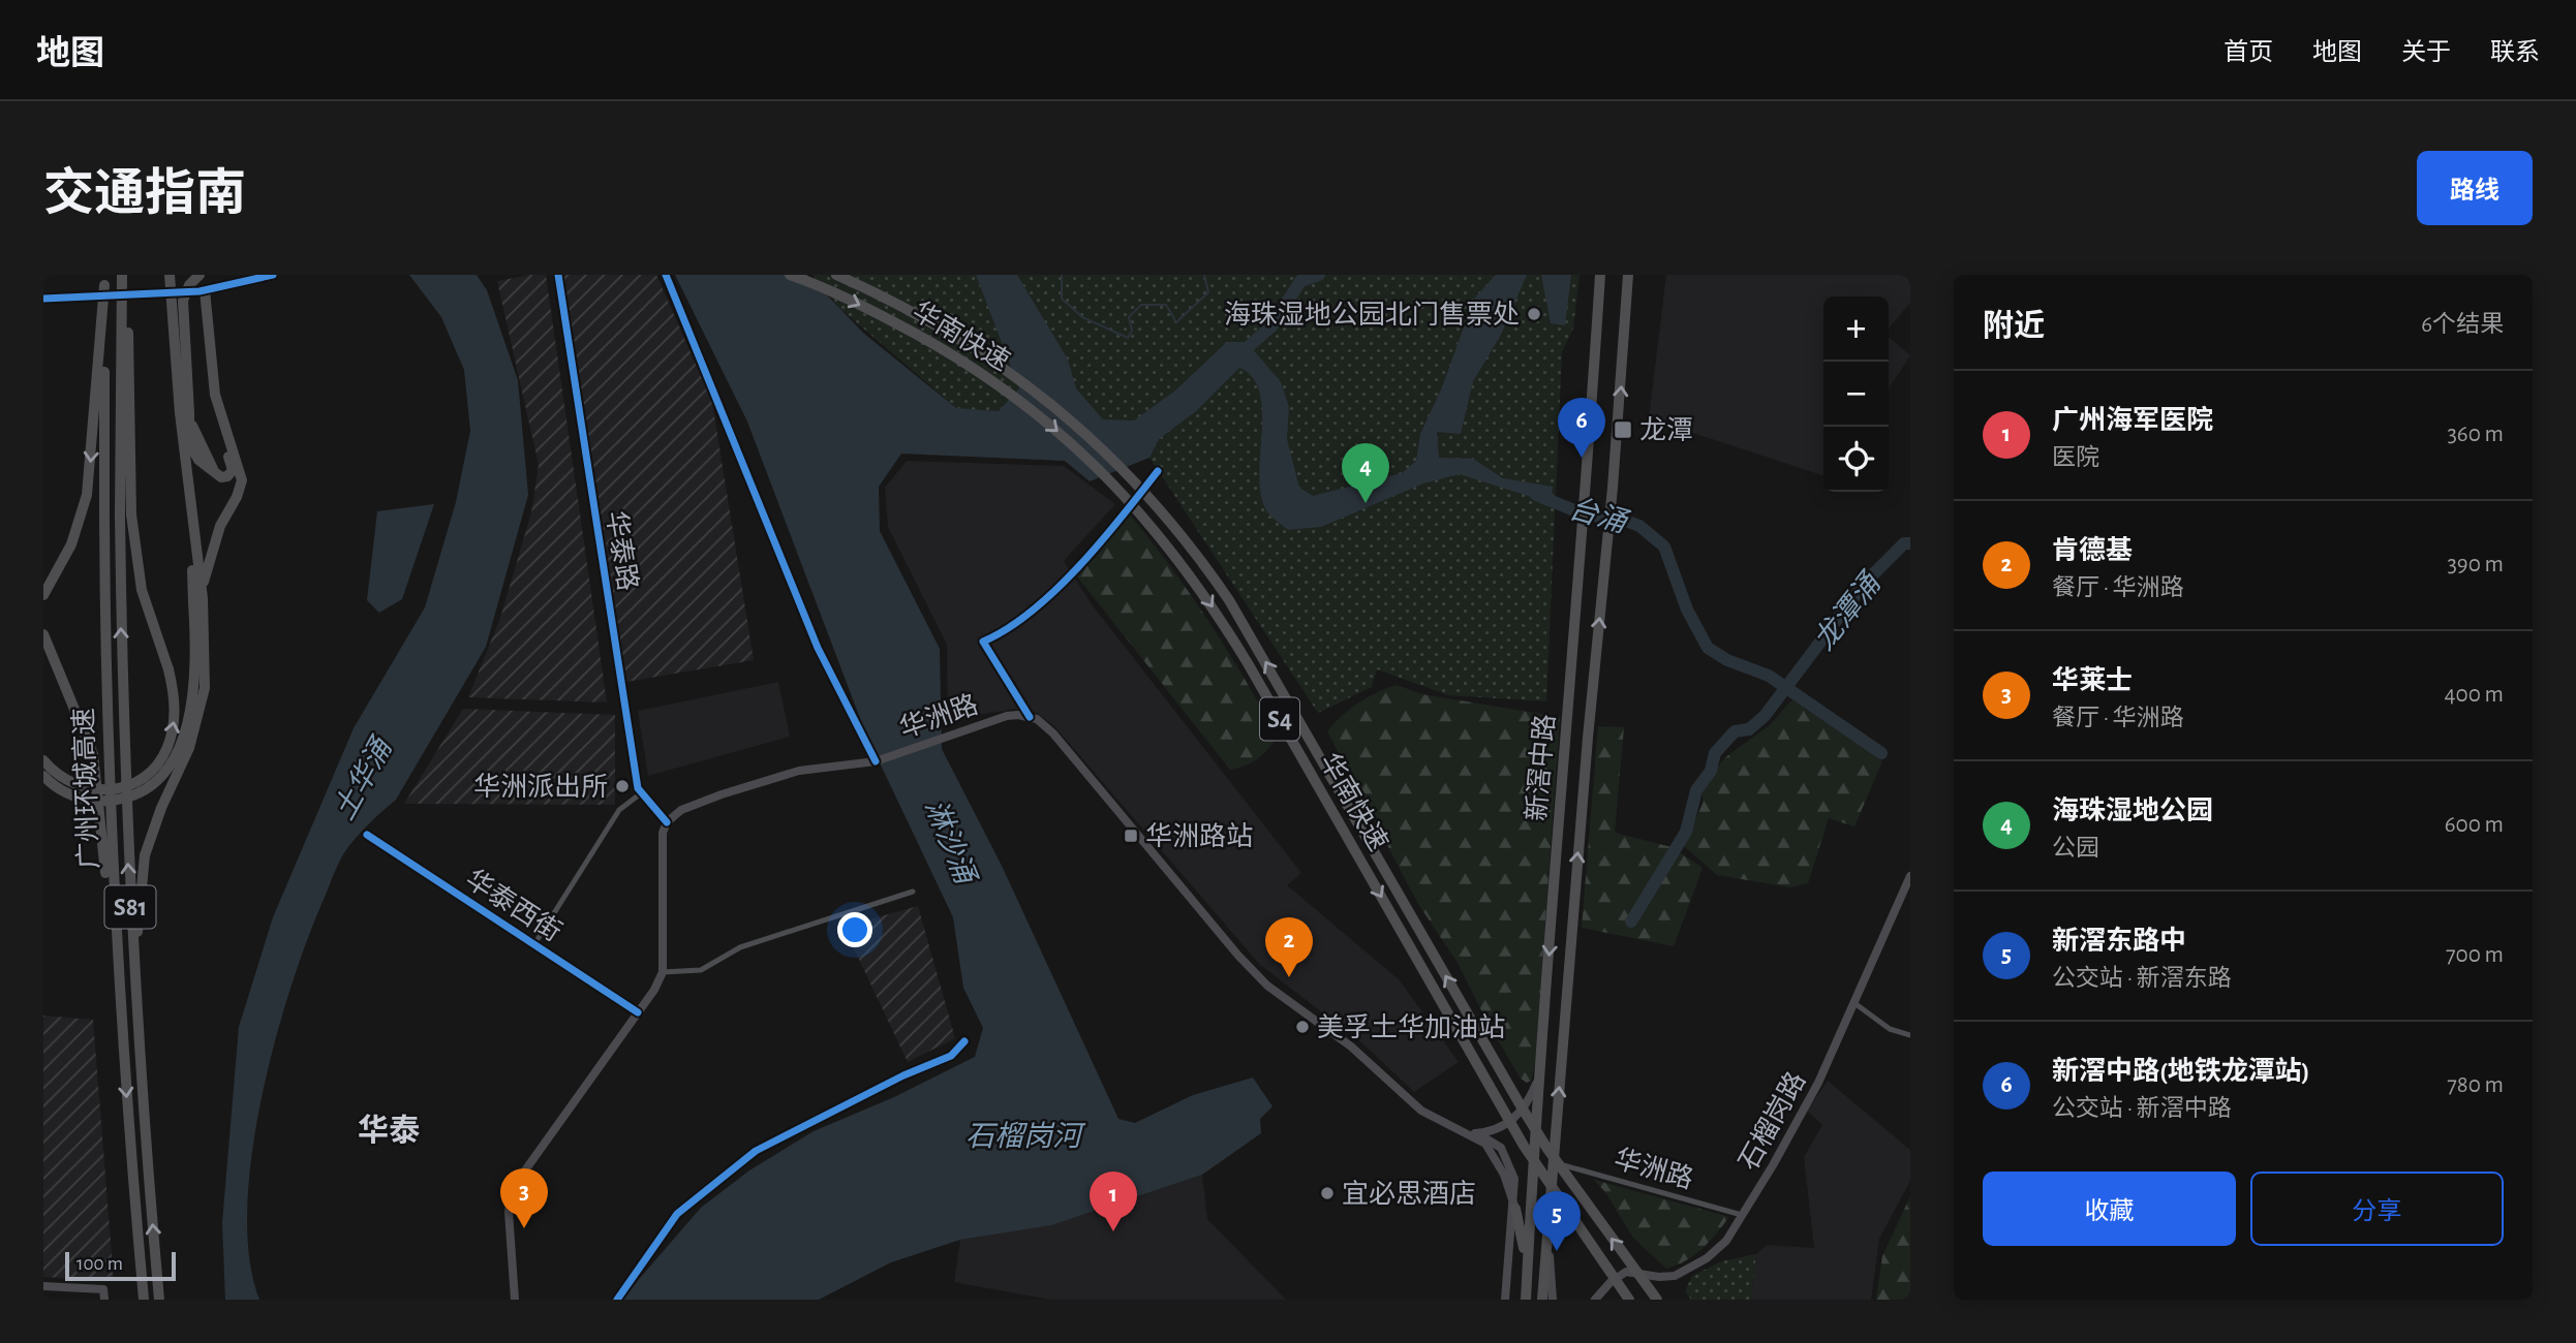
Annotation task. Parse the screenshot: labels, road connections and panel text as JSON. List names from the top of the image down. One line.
{"streets":{"highway":["华南快速","S4","新滘中路","广州环城高速","S81"],"main road":["华洲路","石榴岗路"],"street":["华泰路","华泰西街"]},"crossings":[["华泰路","华洲路"],["华洲路","新滘中路"],["华洲路","石榴岗路"]],"districts":["华泰"],"water":["台涌","龙潭涌","土华涌","淋沙涌","石榴岗河"],"places":{"other":["海珠湿地公园北门售票处","华洲派出所","美孚土华加油站","宜必思酒店"],"transit":["龙潭","华洲路站"]},"scale_bar":"100 m","page":{"header":"地图","nav":["首页","地图","关于","联系"],"title":"交通指南","buttons":["路线",["收藏","分享"]],"heading":["附近","6个结果"],"map_buttons":["+","−"],"list":[{"mark":"1","name":"广州海军医院","note":"医院","value":"360 m"},{"mark":"2","name":"肯德基","note":"餐厅 · 华洲路","value":"390 m"},{"mark":"3","name":"华莱士","note":"餐厅 · 华洲路","value":"400 m"},{"mark":"4","name":"海珠湿地公园","note":"公园","value":"600 m"},{"mark":"5","name":"新滘东路中","note":"公交站 · 新滘东路","value":"700 m"},{"mark":"6","name":"新滘中路(地铁龙潭站)","note":"公交站 · 新滘中路","value":"780 m"}],"pins":["6","4","2","3","1","5"],"scale":"100 m"}}
